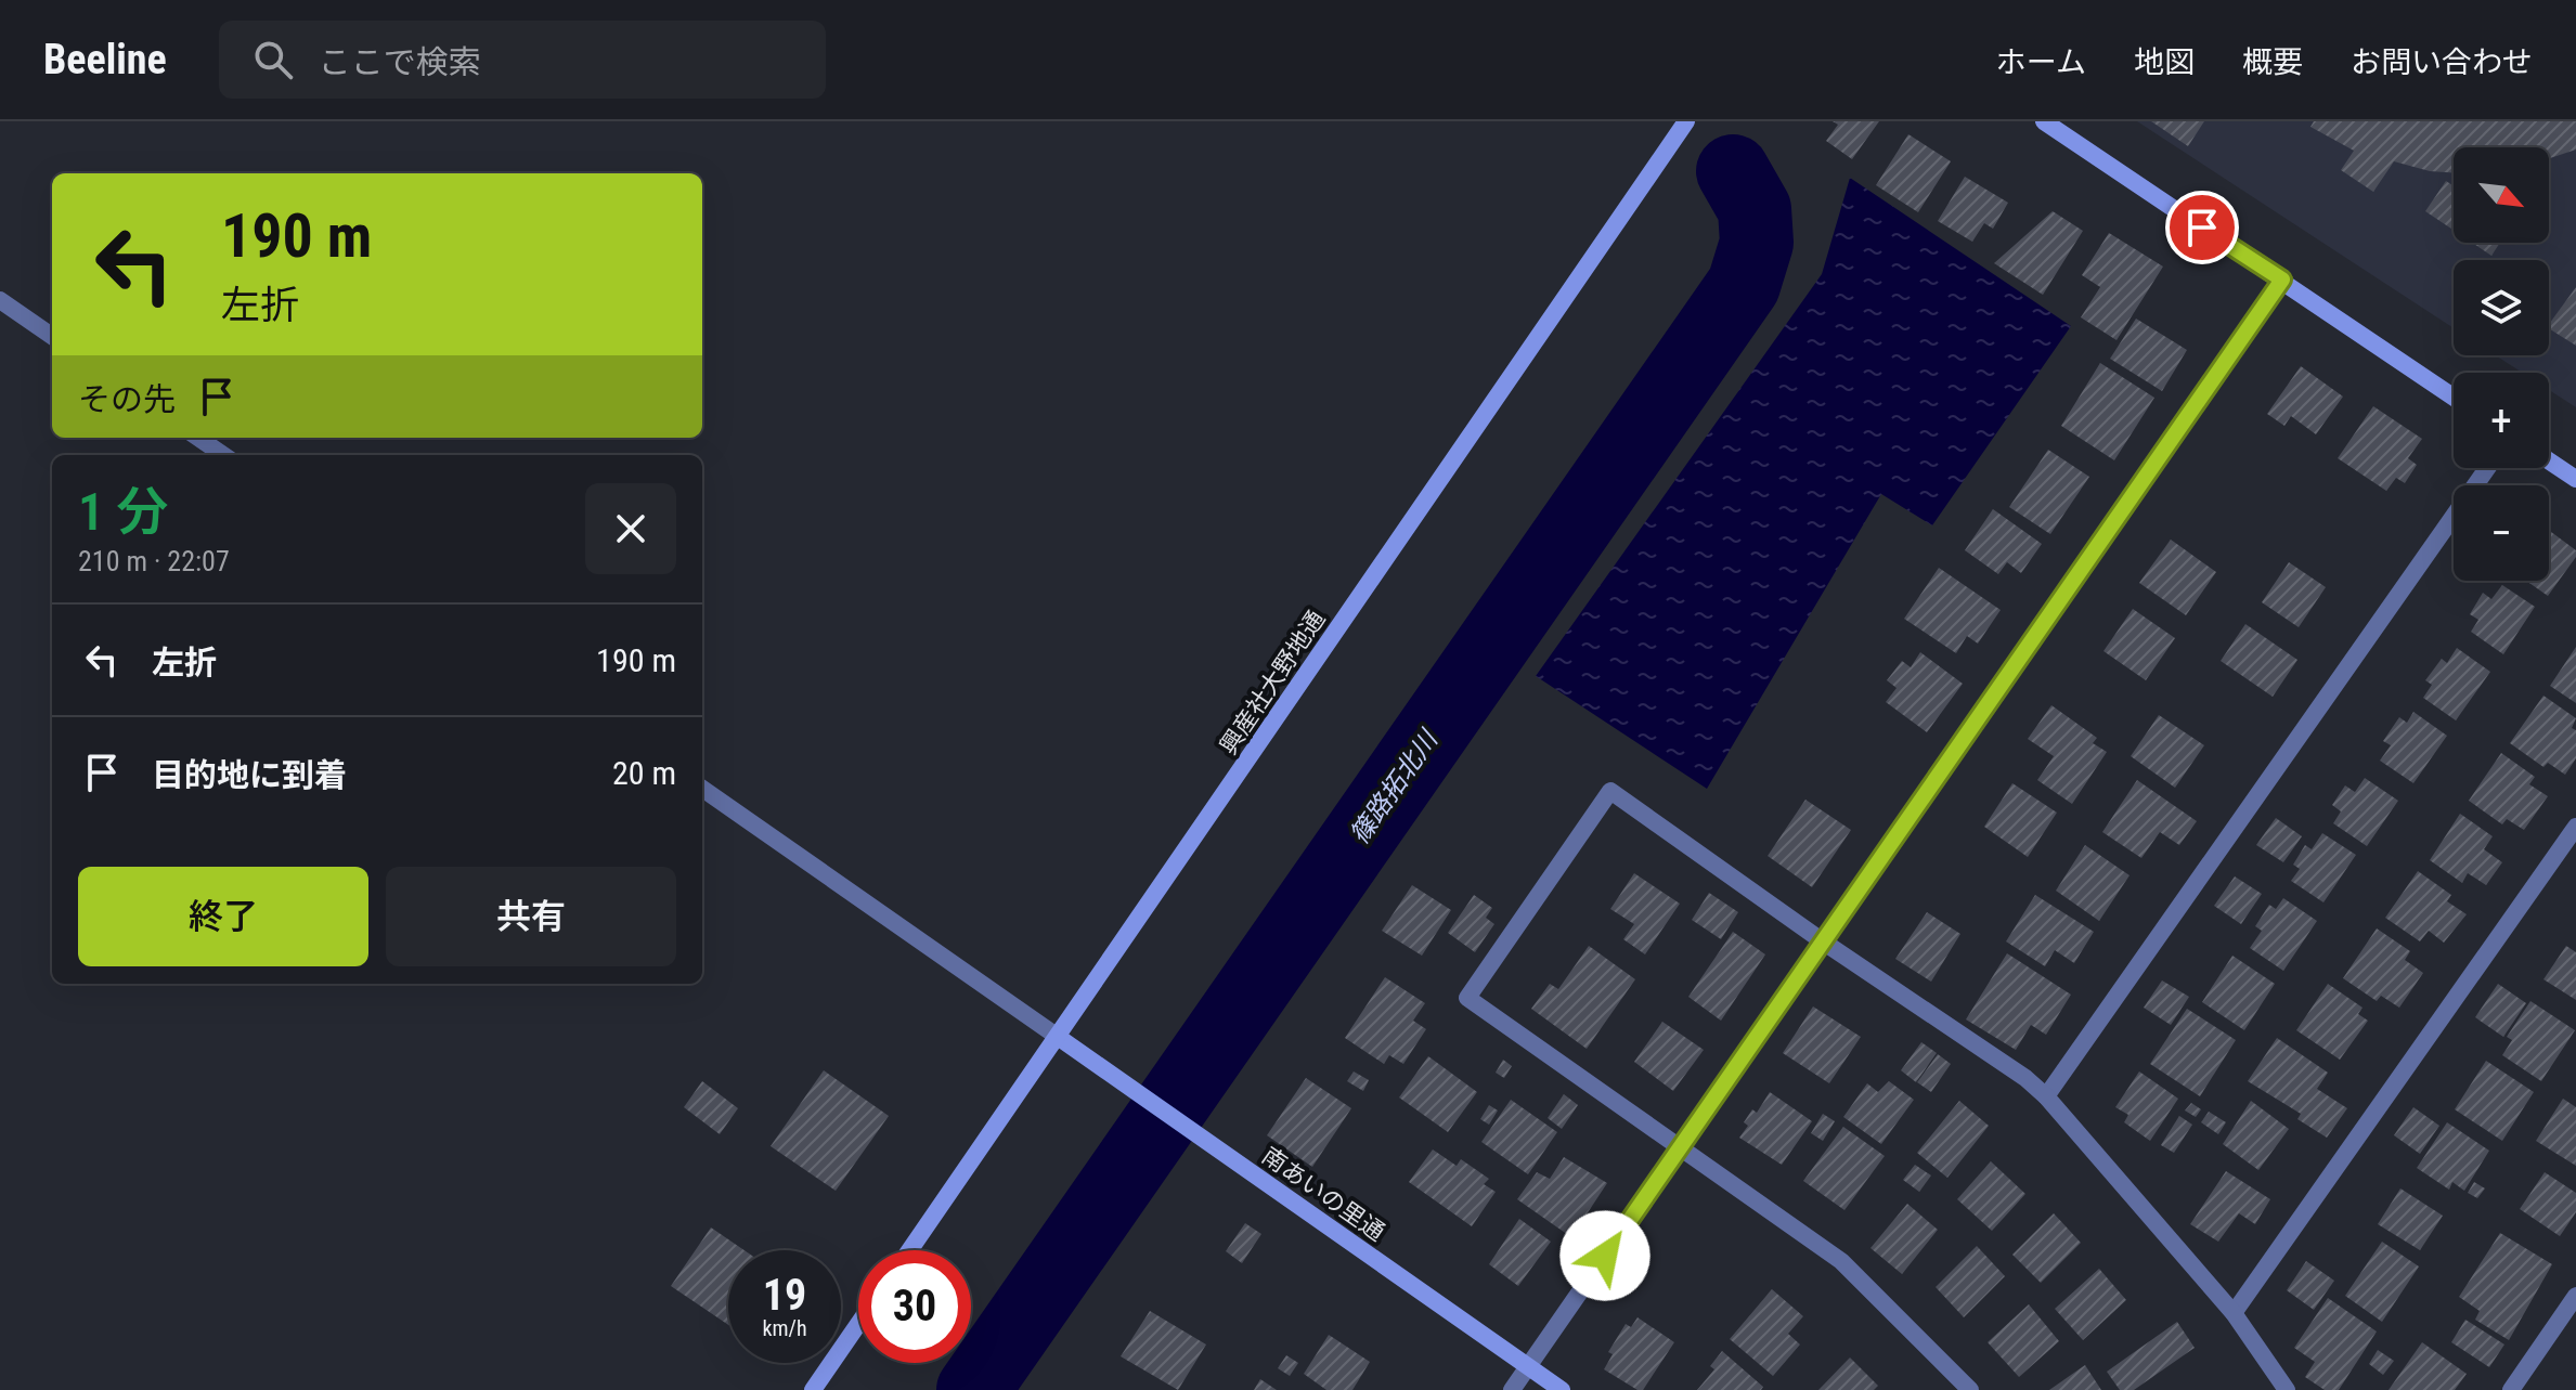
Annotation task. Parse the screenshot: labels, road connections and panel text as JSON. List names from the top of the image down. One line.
{"streets":{"street":["興産社大野地通","南あいの里通"]},"crossings":[["興産社大野地通","南あいの里通"]],"water":["篠路拓北川"],"north":"bottom right","page":{"header":"Beeline","search":"ここで検索","nav":["ホーム","地図","概要","お問い合わせ"],"map_buttons":["+","−"],"turn":["190 m","左折"],"then":"その先","heading":["1 分","210 m · 22:07"],"list":[{"name":"左折","value":"190 m"},{"name":"目的地に到着","value":"20 m"}],"buttons":["終了","共有"],"speed":"19 km/h","limit":"30"}}
